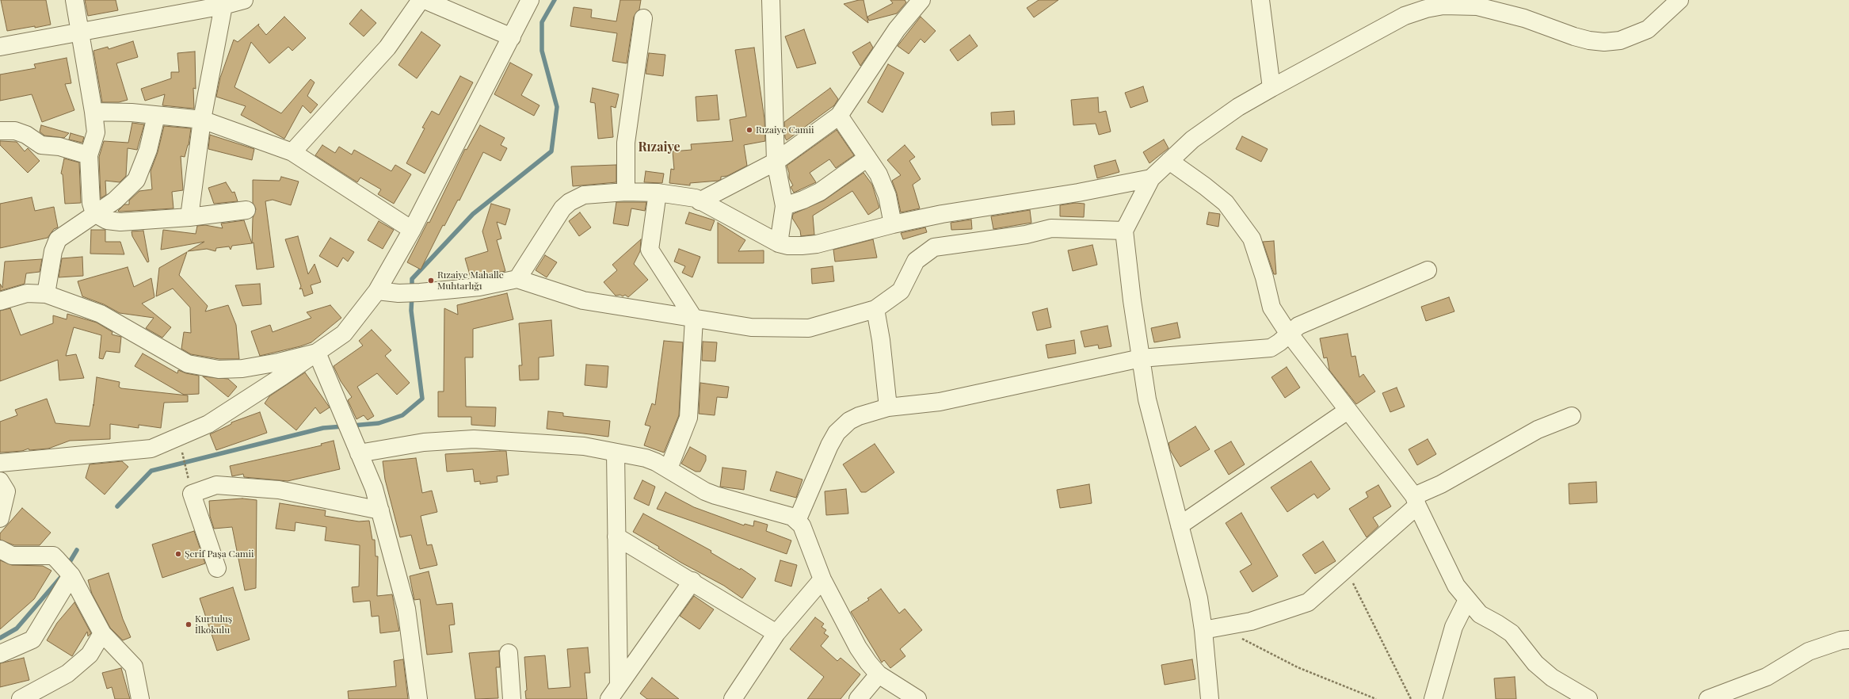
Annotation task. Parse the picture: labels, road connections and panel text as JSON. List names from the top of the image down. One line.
{"districts":["Rızaiye"],"places":["Rızaiye Camii","Rızaiye Mahalle Muhtarlığı","Şerif Paşa Camii","Kurtuluş İlkokulu"]}
